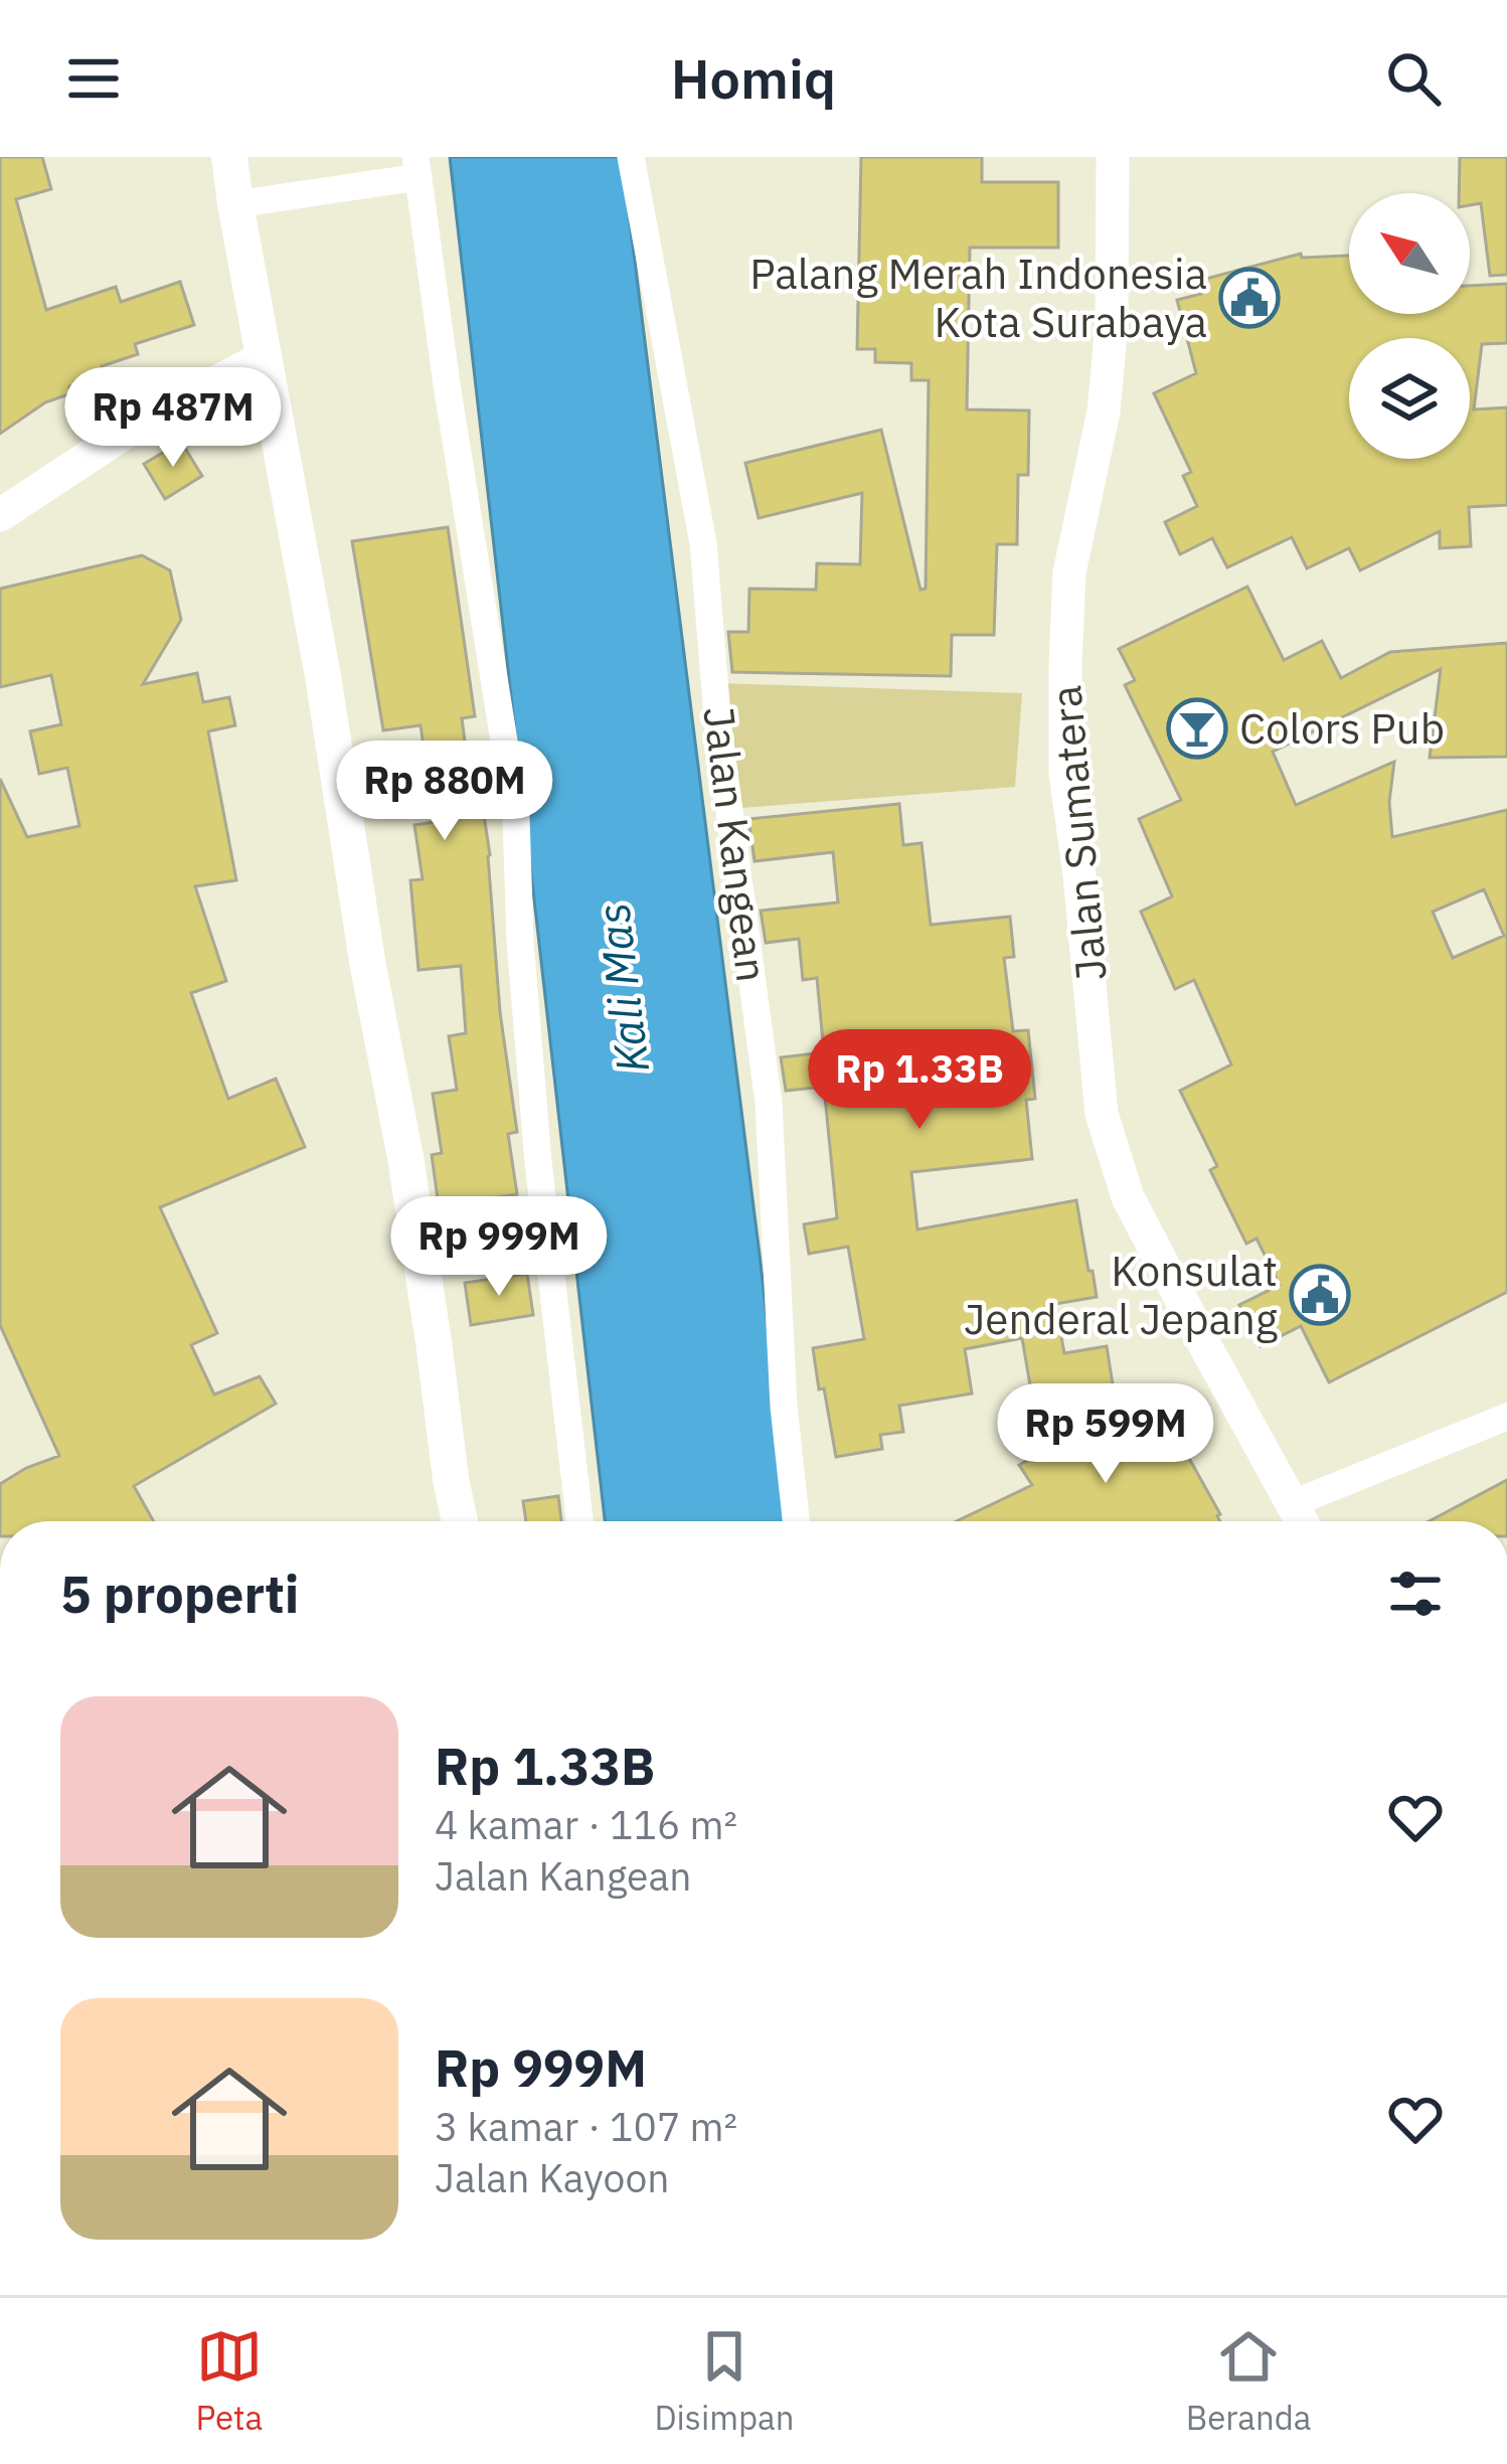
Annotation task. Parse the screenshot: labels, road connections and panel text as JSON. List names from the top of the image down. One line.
{"streets":{"street":["Jalan Sumatera","Jalan Kangean"]},"water":["Kali Mas"],"places":{"public building":["Palang Merah Indonesia Kota Surabaya","Konsulat Jenderal Jepang"],"bar":["Colors Pub"]},"north":"top left","page":{"header":"Homiq","price":["Rp 487M","Rp 880M","Rp 1.33B","Rp 999M","Rp 599M"],"heading":"5 properti","list":[{"name":"Rp 1.33B","note":"4 kamar · 116 m² · Jalan Kangean"},{"name":"Rp 999M","note":"3 kamar · 107 m² · Jalan Kayoon"}],"tabs":["Peta","Disimpan","Beranda"]}}
